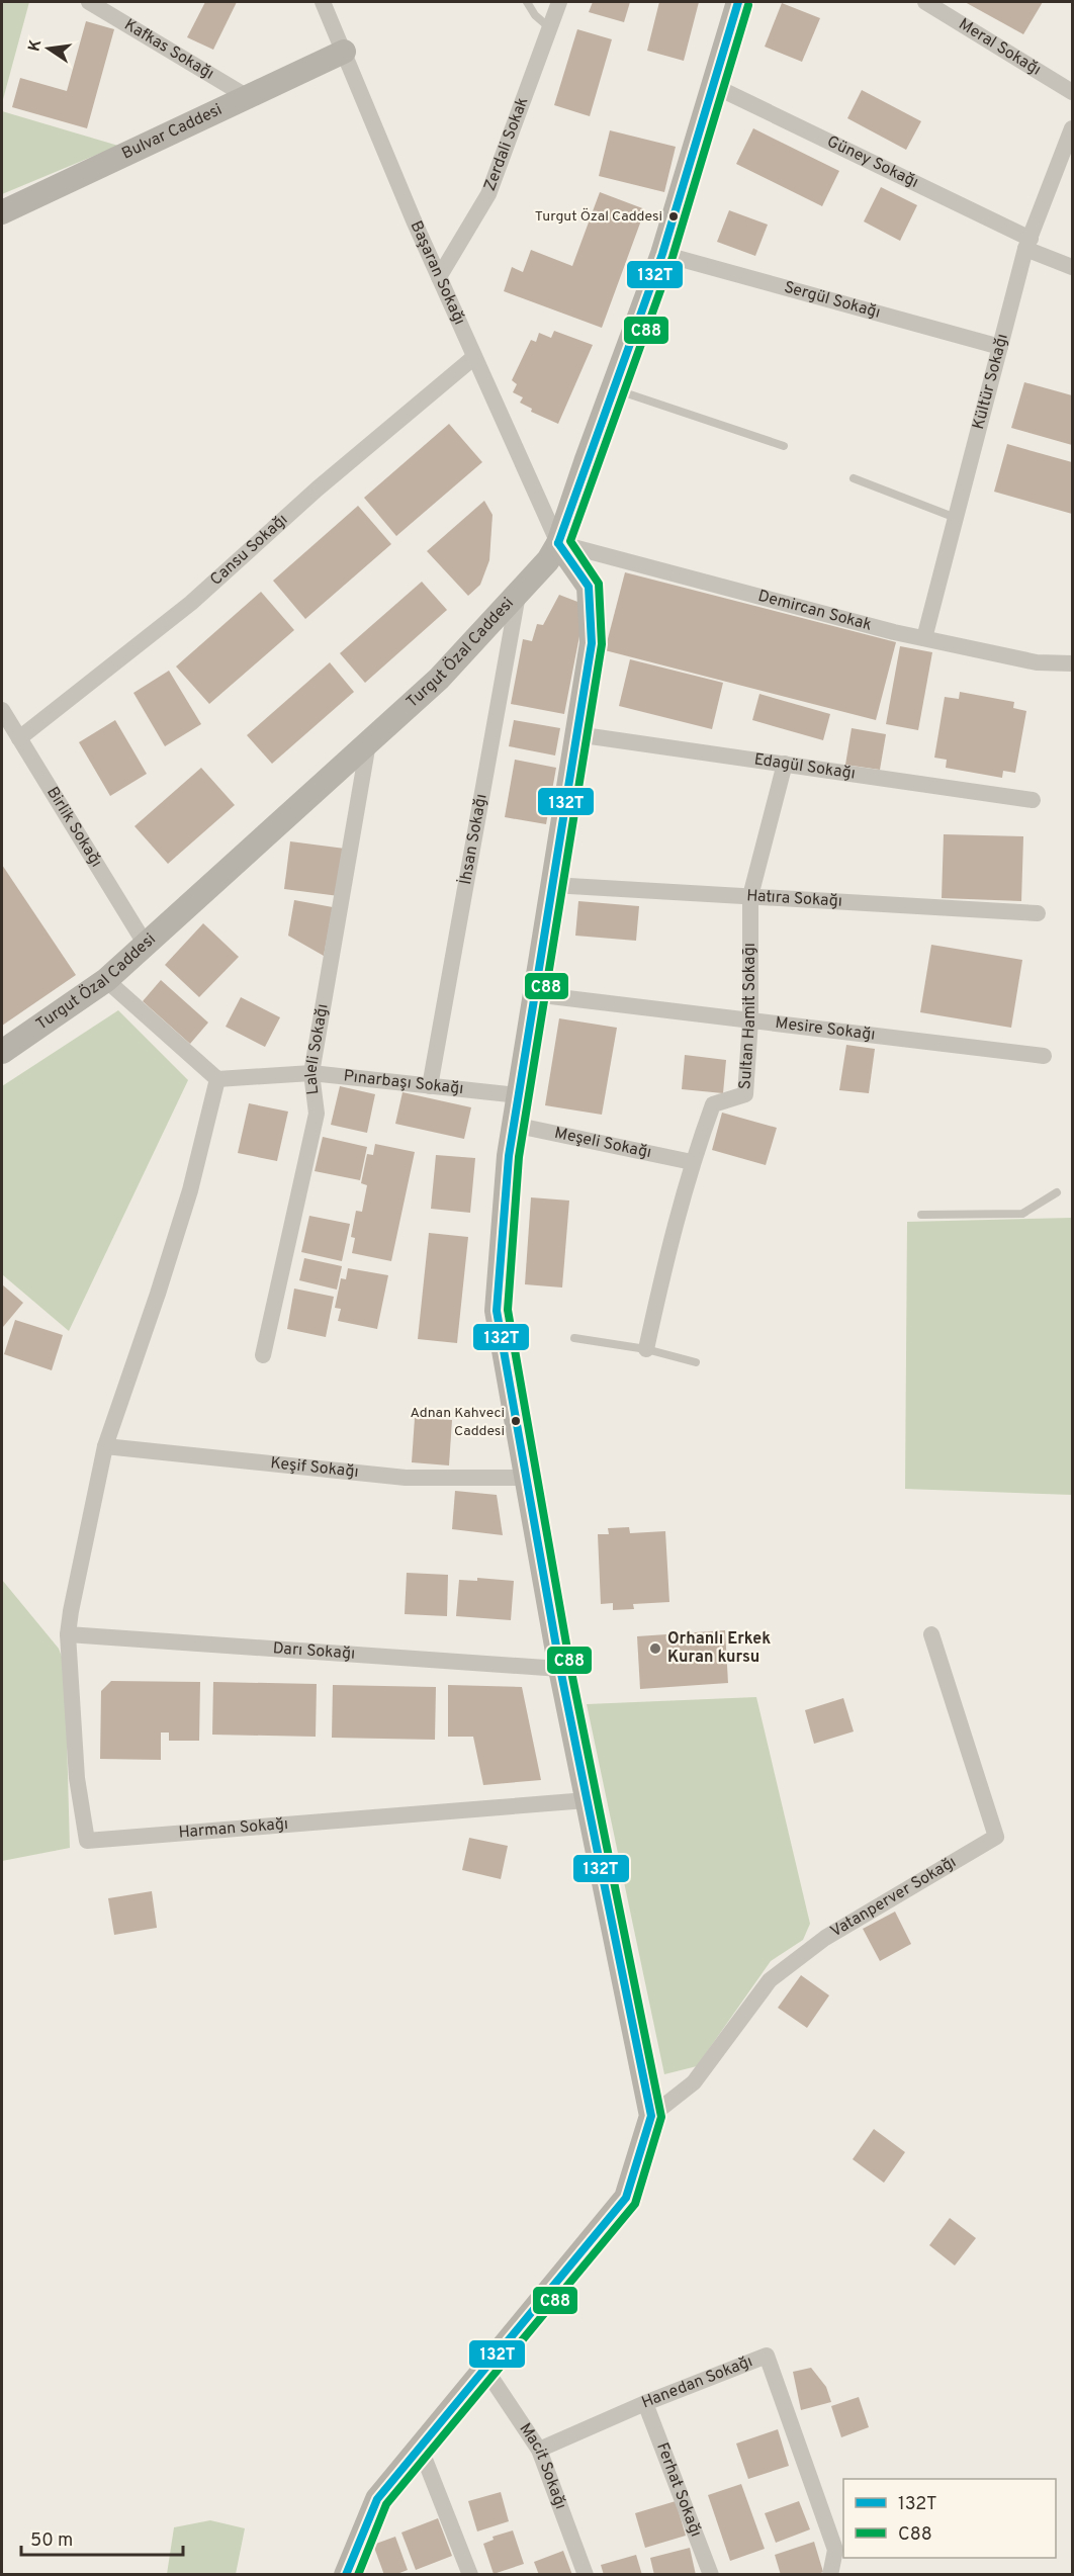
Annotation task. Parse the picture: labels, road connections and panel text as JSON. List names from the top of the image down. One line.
{"streets":{"street":["Meral Sokağı","Kafkas Sokağı","Bulvar Caddesi","Zerdali Sokak","Güney Sokağı","Başaran Sokağı","Sergül Sokağı","Kültür Sokağı","Cansu Sokağı","Demircan Sokak","Turgut Özal Caddesi","Edagül Sokağı","Birlik Sokağı","İhsan Sokağı","Hatıra Sokağı","Sultan Hamit Sokağı","Mesire Sokağı","Laleli Sokağı","Pınarbaşı Sokağı","Meşeli Sokağı","Keşif Sokağı","Darı Sokağı","Harman Sokağı","Vatanperver Sokağı","Hanedan Sokağı","Macit Sokağı","Ferhat Sokağı"]},"crossings":[["Kafkas Sokağı","Bulvar Caddesi"],["Bulvar Caddesi","Başaran Sokağı"],["Zerdali Sokak","Başaran Sokağı"],["Güney Sokağı","Kültür Sokağı"],["Güney Sokağı","Turgut Özal Caddesi"],["Başaran Sokağı","Cansu Sokağı"],["Başaran Sokağı","Demircan Sokak"],["Başaran Sokağı","Turgut Özal Caddesi"],["Sergül Sokağı","Kültür Sokağı"],["Sergül Sokağı","Turgut Özal Caddesi"],["Kültür Sokağı","Demircan Sokak"],["Cansu Sokağı","Birlik Sokağı"],["Demircan Sokak","Turgut Özal Caddesi"],["Turgut Özal Caddesi","Birlik Sokağı"],["Turgut Özal Caddesi","İhsan Sokağı"],["Turgut Özal Caddesi","Laleli Sokağı"],["Edagül Sokağı","Sultan Hamit Sokağı"],["İhsan Sokağı","Pınarbaşı Sokağı"],["Hatıra Sokağı","Sultan Hamit Sokağı"],["Sultan Hamit Sokağı","Mesire Sokağı"],["Sultan Hamit Sokağı","Meşeli Sokağı"],["Laleli Sokağı","Pınarbaşı Sokağı"],["Darı Sokağı","Harman Sokağı"],["Hanedan Sokağı","Macit Sokağı"],["Hanedan Sokağı","Ferhat Sokağı"]],"places":["Turgut Özal Caddesi","Adnan Kahveci Caddesi","Orhanlı Erkek Kuran kursu"],"lines":["transit line 132T","transit line C88"],"legend":["132T","C88"],"scale_bar":"50 m","north":"left"}
